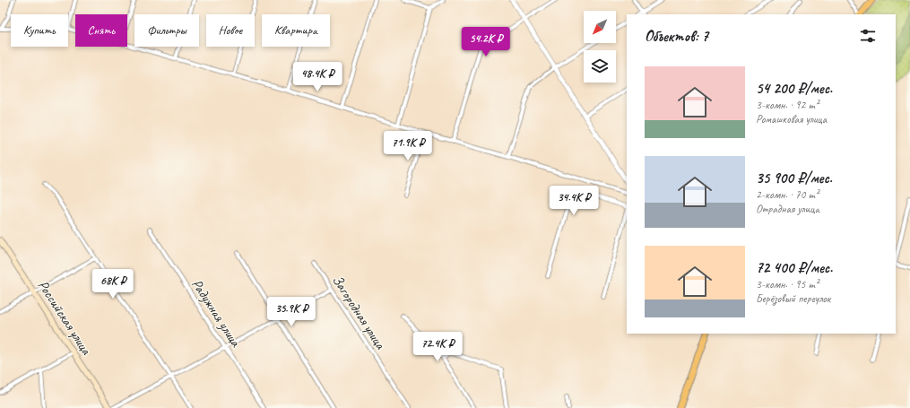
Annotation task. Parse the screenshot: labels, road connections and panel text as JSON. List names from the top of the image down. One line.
{"streets":{"main road":["Российская улица"],"street":["Загородная улица","Радужная улица"]},"north":"bottom left","page":{"chip":["Купить","Снять","Фильтры","Новое","Квартира"],"heading":"Объектов: 7","price":["54.2K ₽","48.4K ₽","71.9K ₽","34.4K ₽","68K ₽","35.9K ₽","72.4K ₽"],"list":[{"name":"54 200 ₽/мес.","note":"3-комн. · 92 m² · Ромашковая улица"},{"name":"35 900 ₽/мес.","note":"2-комн. · 70 m² · Отрадная улица"},{"name":"72 400 ₽/мес.","note":"3-комн. · 95 m² · Берёзовый переулок"}]}}
